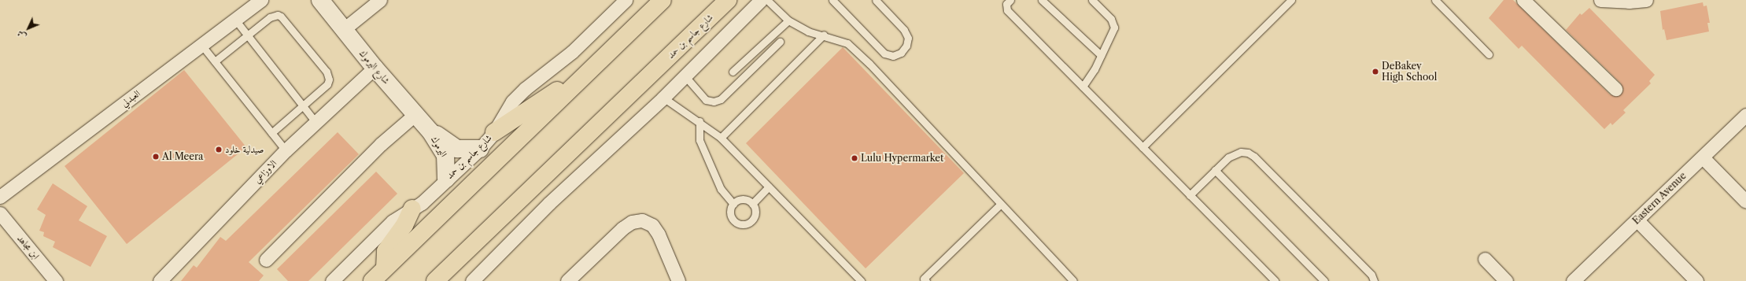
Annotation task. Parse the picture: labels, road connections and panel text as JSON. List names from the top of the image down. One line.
{"streets":{"main road":["شارع جاسم بن حمد"],"street":["شارع اليرموك","العبدلي","اليرموك","الاوزاعي","Eastern Avenue","ابن مجاهد"]},"crossings":[["شارع جاسم بن حمد","اليرموك"],["شارع اليرموك","اليرموك"],["شارع اليرموك","الاوزاعي"]],"places":["DeBakey High School","صيدلية خلود","Al Meera","Lulu Hypermarket"],"north":"bottom left"}
